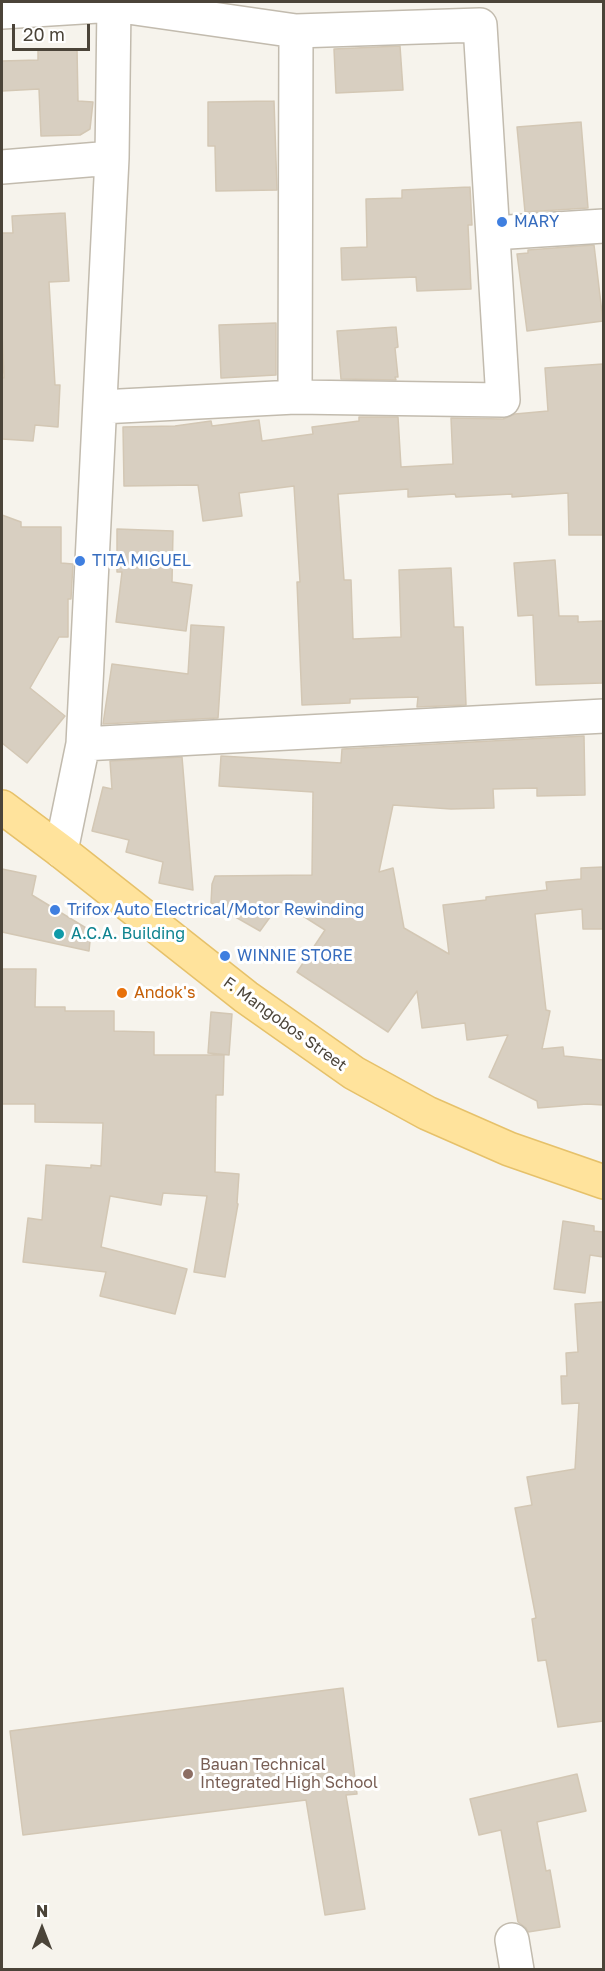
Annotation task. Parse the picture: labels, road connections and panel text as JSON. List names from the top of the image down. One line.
{"streets":{"main road":["F. Mangobos Street"]},"places":["MARY","TITA MIGUEL","Trifox Auto Electrical/Motor Rewinding","A.C.A. Building","WINNIE STORE","Andok's","Bauan Technical Integrated High School"],"scale_bar":"20 m","north":"top"}
